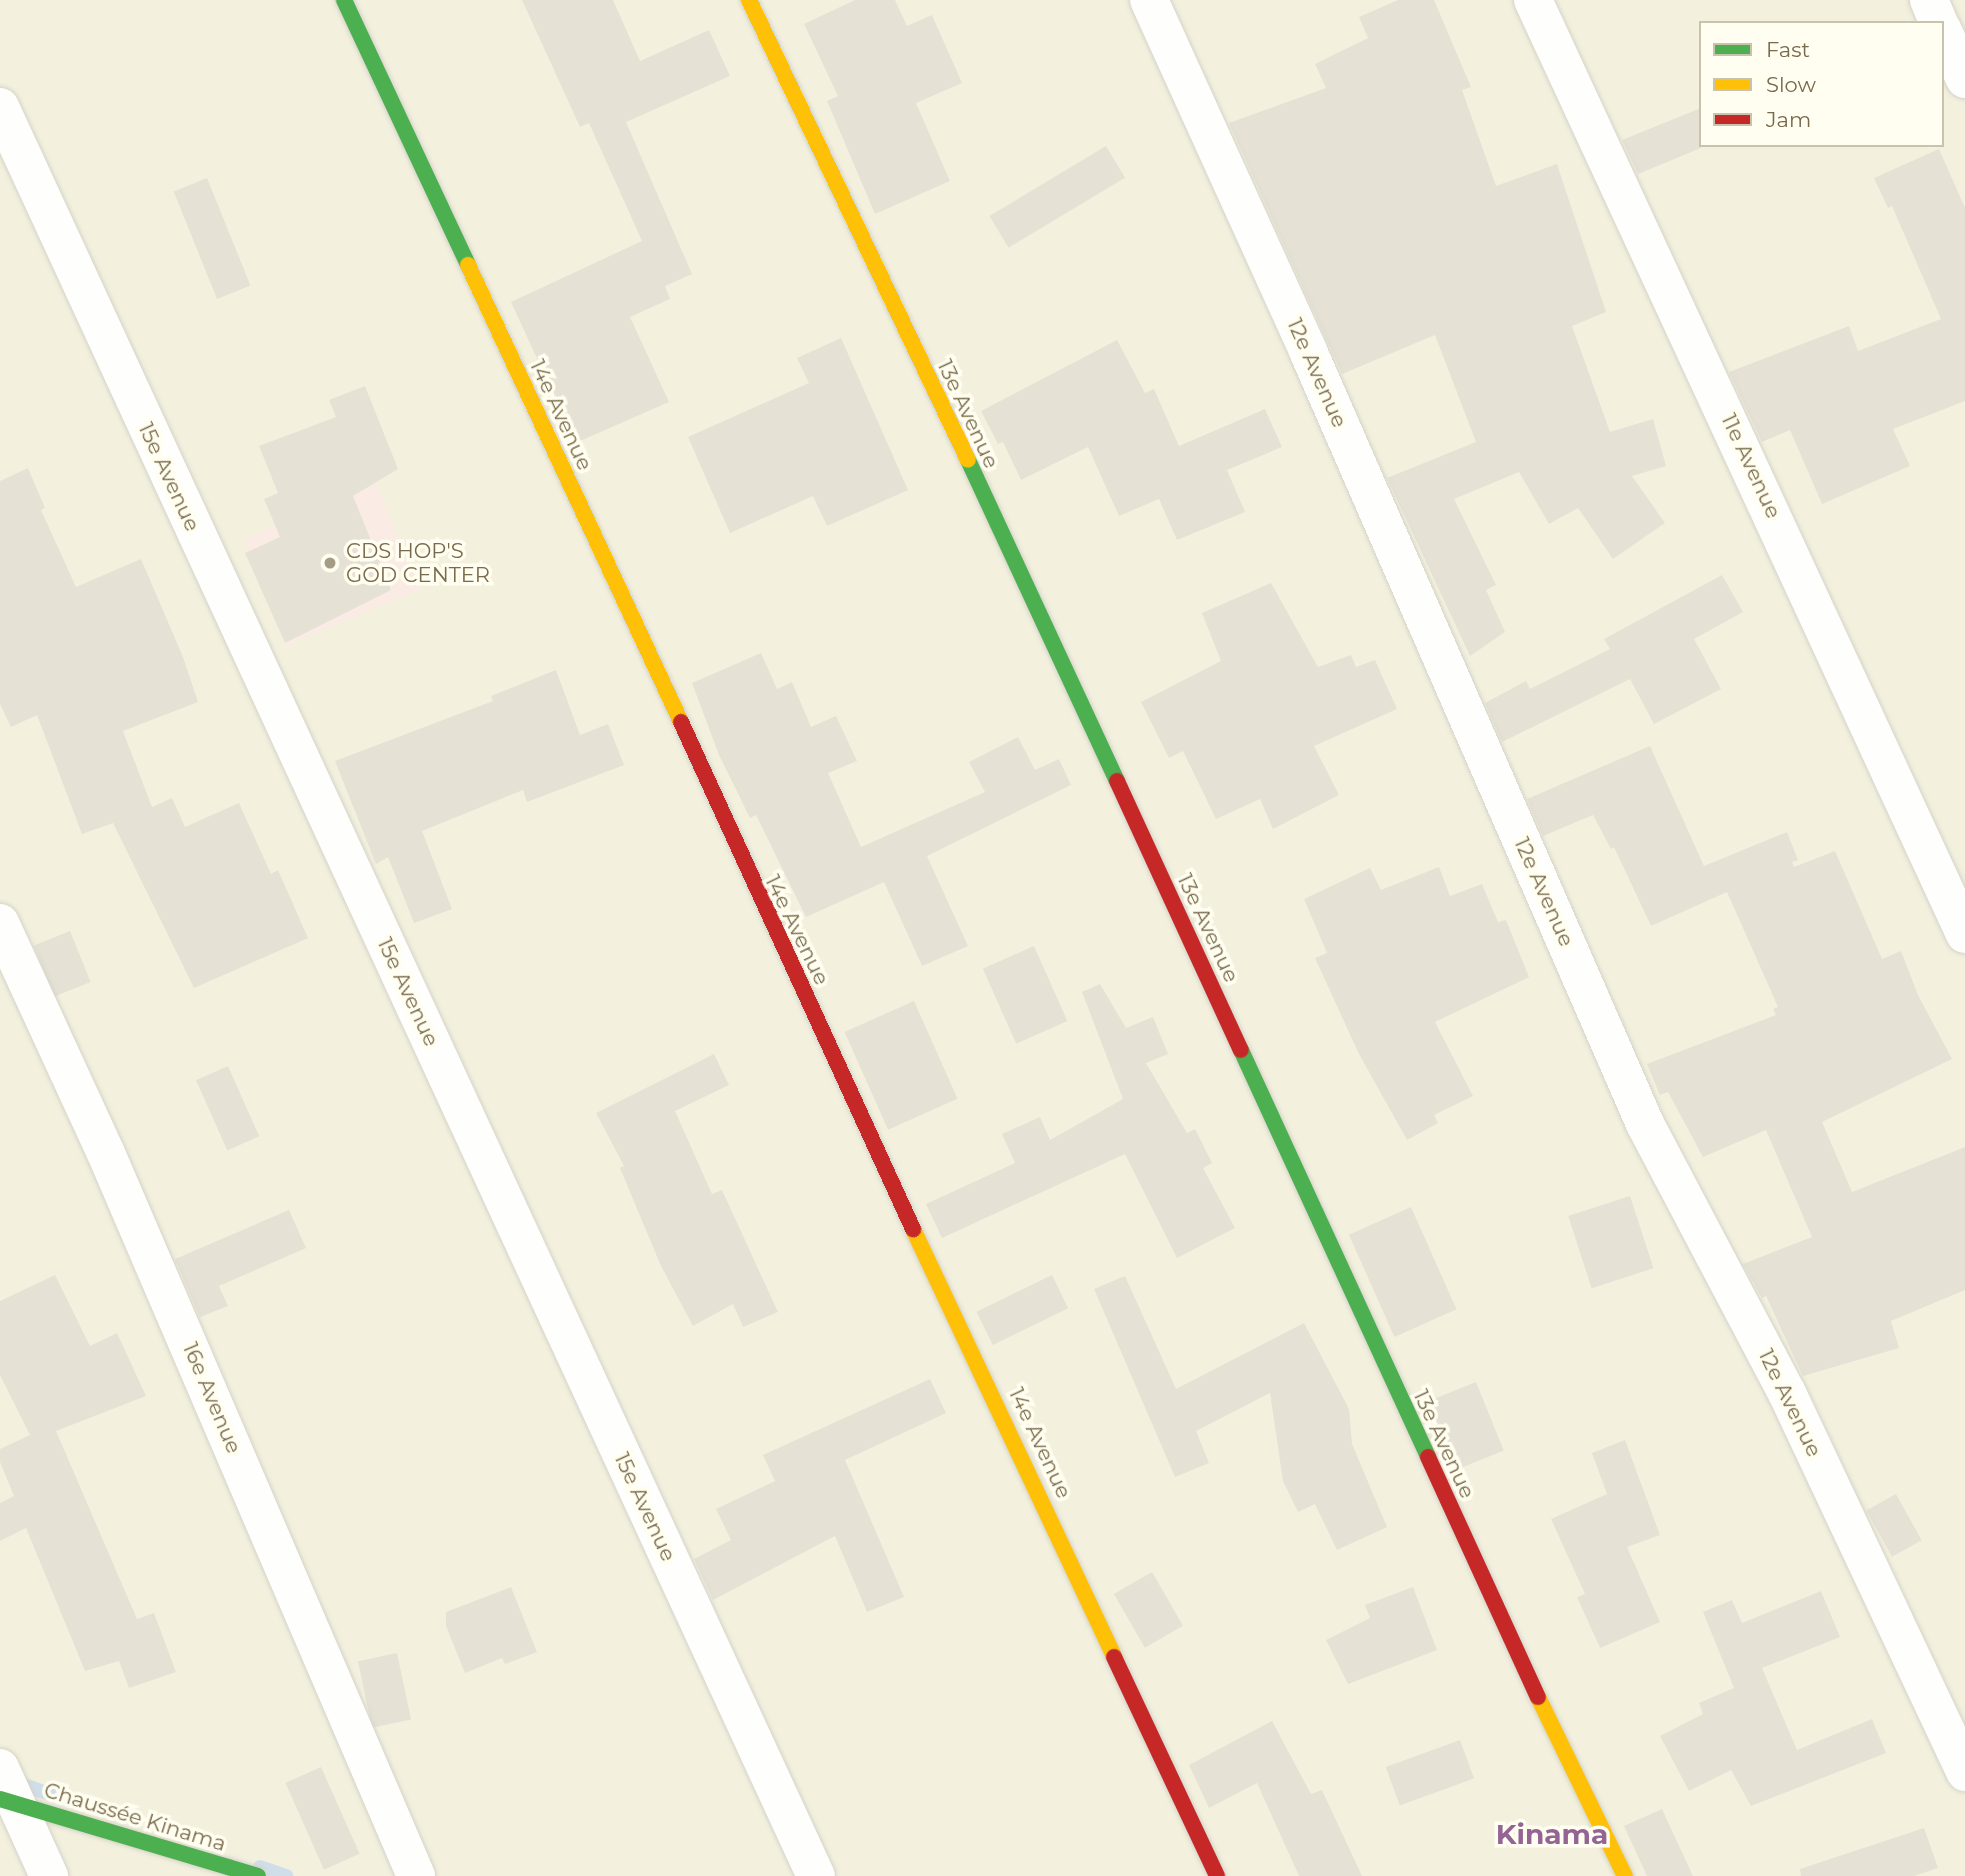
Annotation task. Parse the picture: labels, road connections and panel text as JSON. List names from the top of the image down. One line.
{"streets":{"street":["12e Avenue","13e Avenue","14e Avenue","11e Avenue","15e Avenue","16e Avenue","Chaussée Kinama"]},"districts":["Kinama"],"places":["CDS HOP'S GOD CENTER"],"legend":["Fast","Slow","Jam"]}
